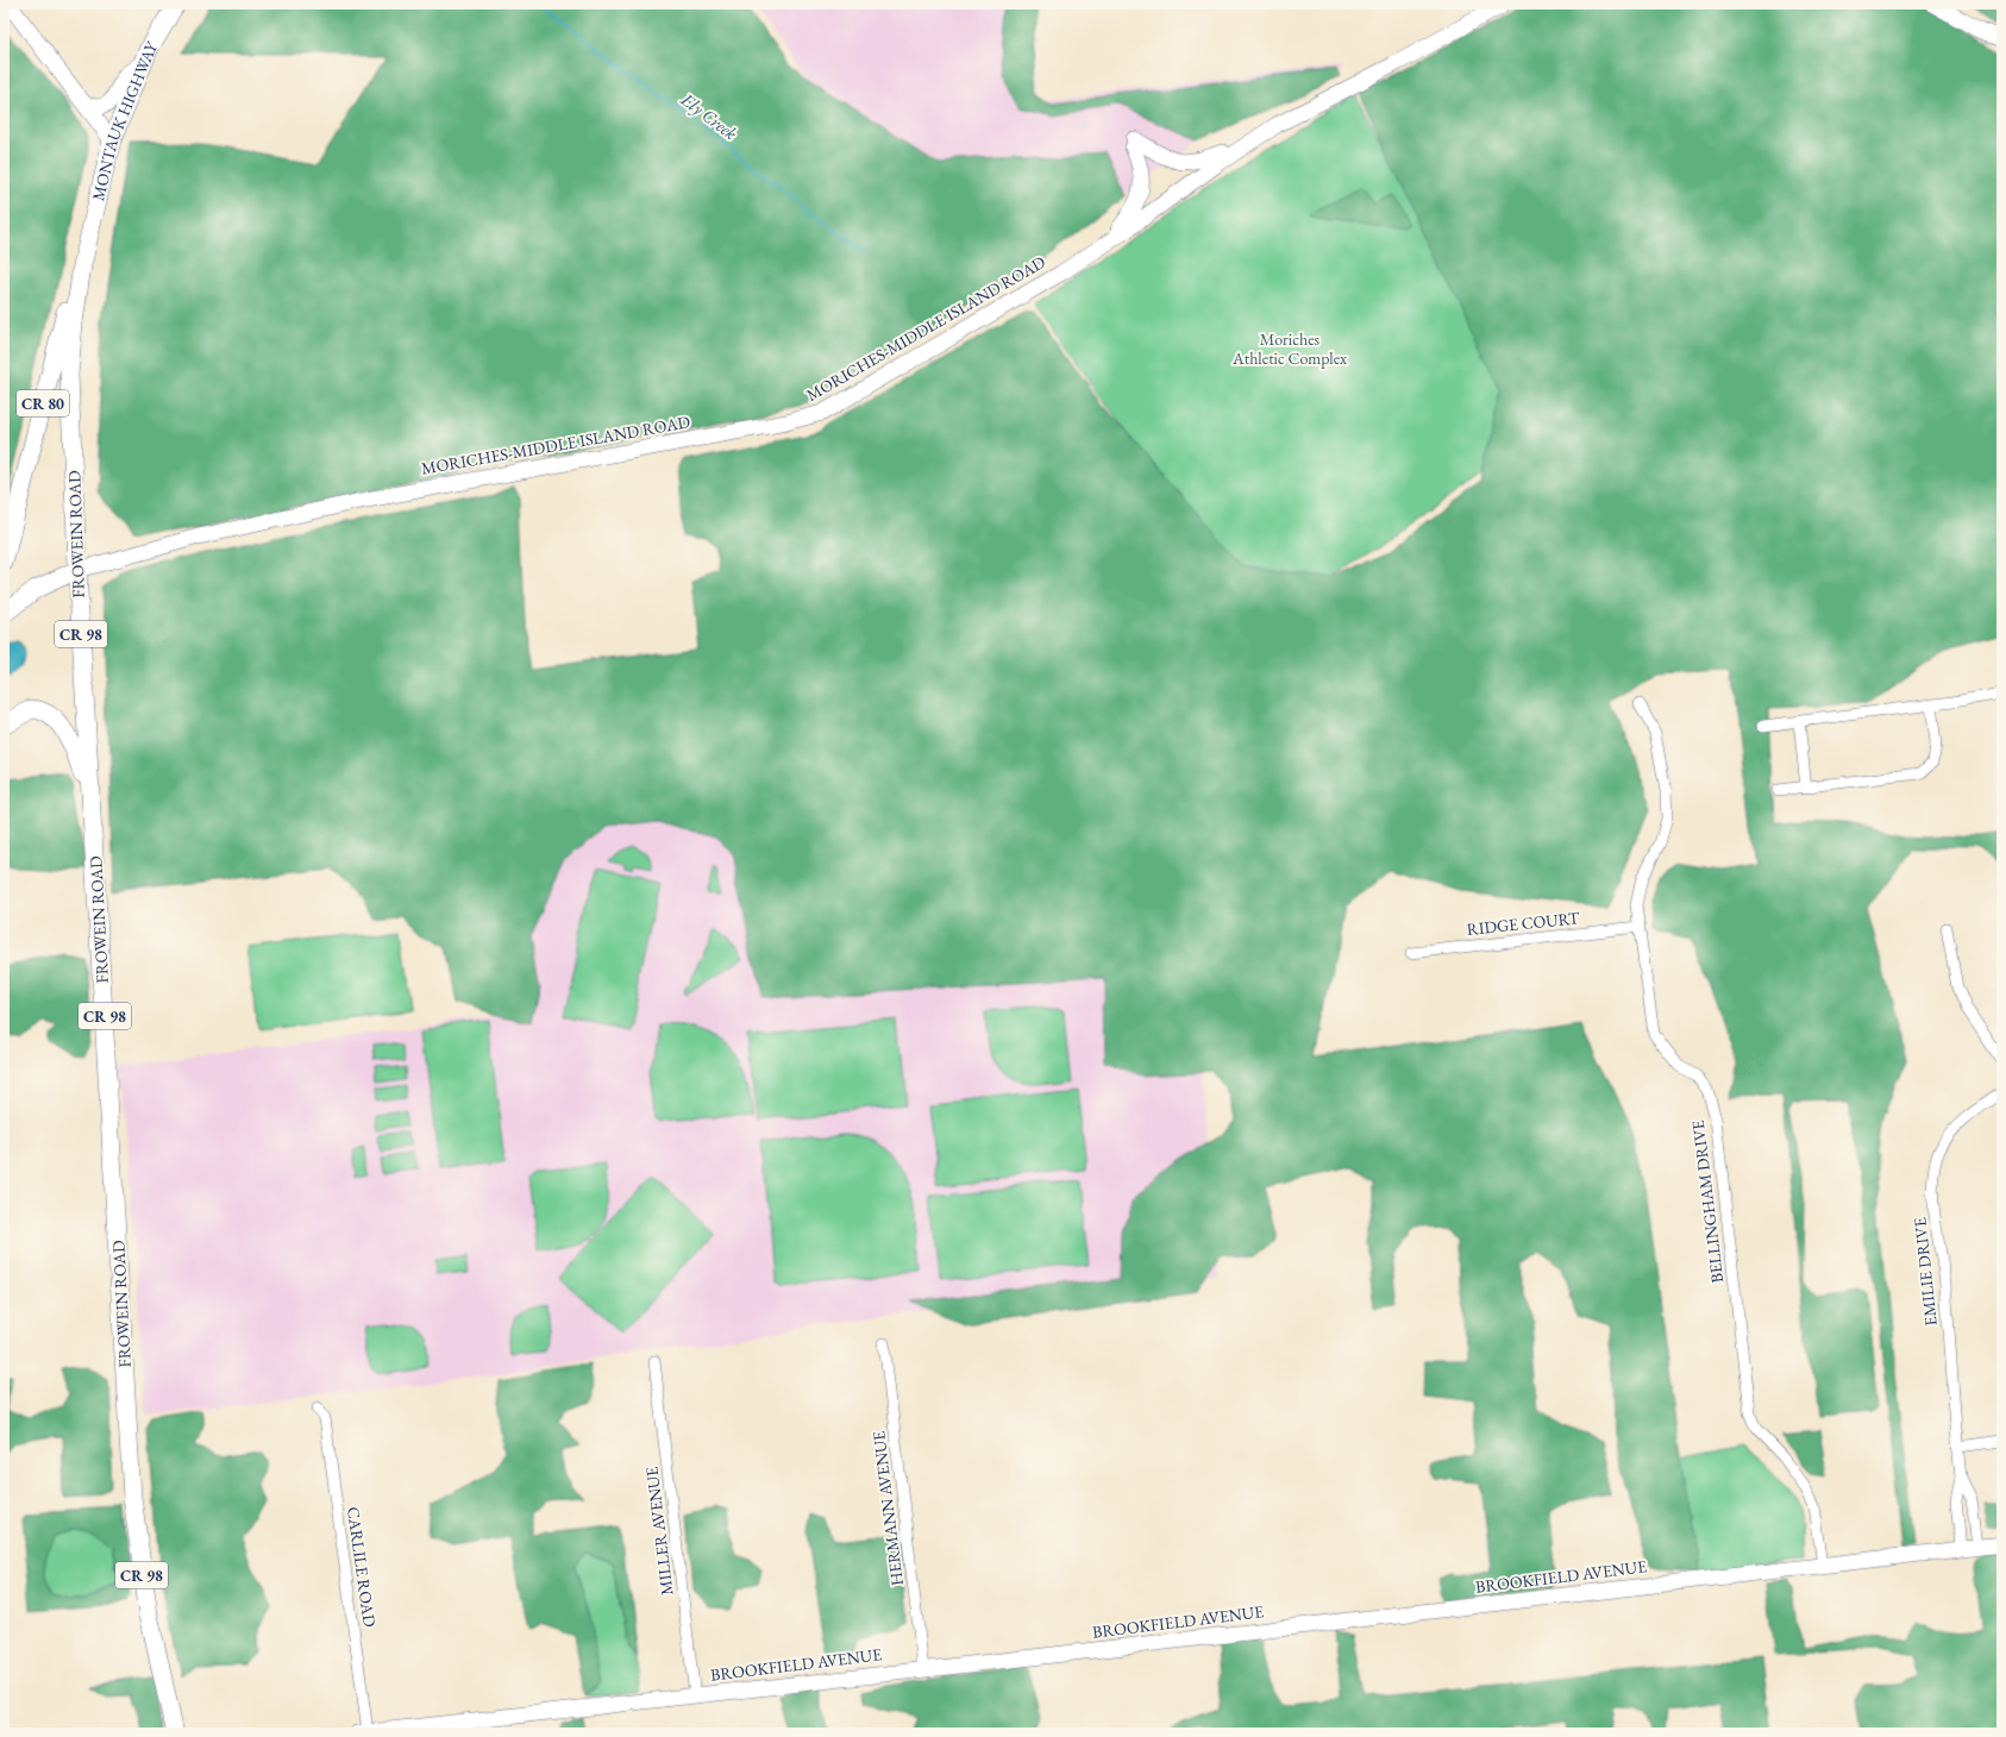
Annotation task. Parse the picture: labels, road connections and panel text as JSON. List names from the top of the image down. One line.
{"streets":{"main road":["MONTAUK HIGHWAY","MORICHES-MIDDLE ISLAND ROAD","CR 80","FROWEIN ROAD","CR 98","BROOKFIELD AVENUE"],"street":["RIDGE COURT","BELLINGHAM DRIVE","EMILIE DRIVE","HERMANN AVENUE","MILLER AVENUE","CARLILE ROAD"]},"crossings":[["MONTAUK HIGHWAY","CR 80"],["MONTAUK HIGHWAY","FROWEIN ROAD"],["MORICHES-MIDDLE ISLAND ROAD","FROWEIN ROAD"],["CR 80","FROWEIN ROAD"],["RIDGE COURT","BELLINGHAM DRIVE"],["BELLINGHAM DRIVE","BROOKFIELD AVENUE"],["EMILIE DRIVE","BROOKFIELD AVENUE"],["HERMANN AVENUE","BROOKFIELD AVENUE"],["MILLER AVENUE","BROOKFIELD AVENUE"],["CARLILE ROAD","BROOKFIELD AVENUE"]],"water":["Ely Creek"],"parks":["Moriches Athletic Complex"]}
